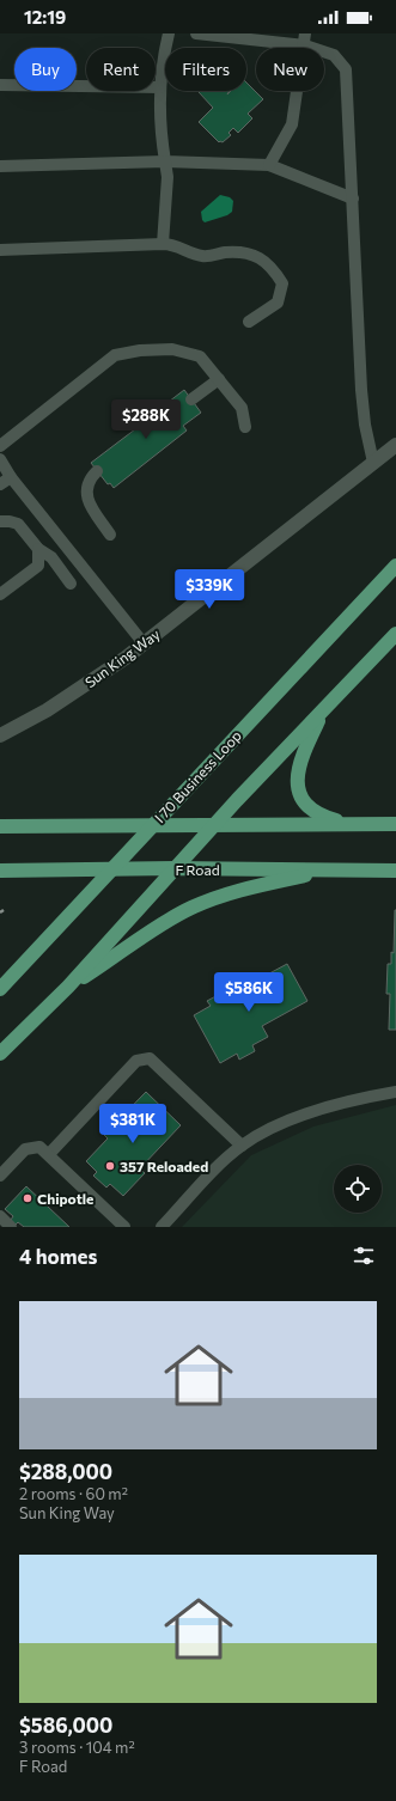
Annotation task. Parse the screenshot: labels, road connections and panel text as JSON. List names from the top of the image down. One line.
{"streets":{"main road":["I 70 Business Loop","F Road"],"street":["Sun King Way"]},"crossings":[["I 70 Business Loop","F Road"]],"places":["357 Reloaded","Chipotle"],"page":{"status":"12:19","chip":["Buy","Rent","Filters","New"],"price":["$288K","$339K","$586K","$381K"],"heading":"4 homes","list":[{"name":"$288,000","note":"2 rooms · 60 m² · Sun King Way"},{"name":"$586,000","note":"3 rooms · 104 m² · F Road"}]}}
